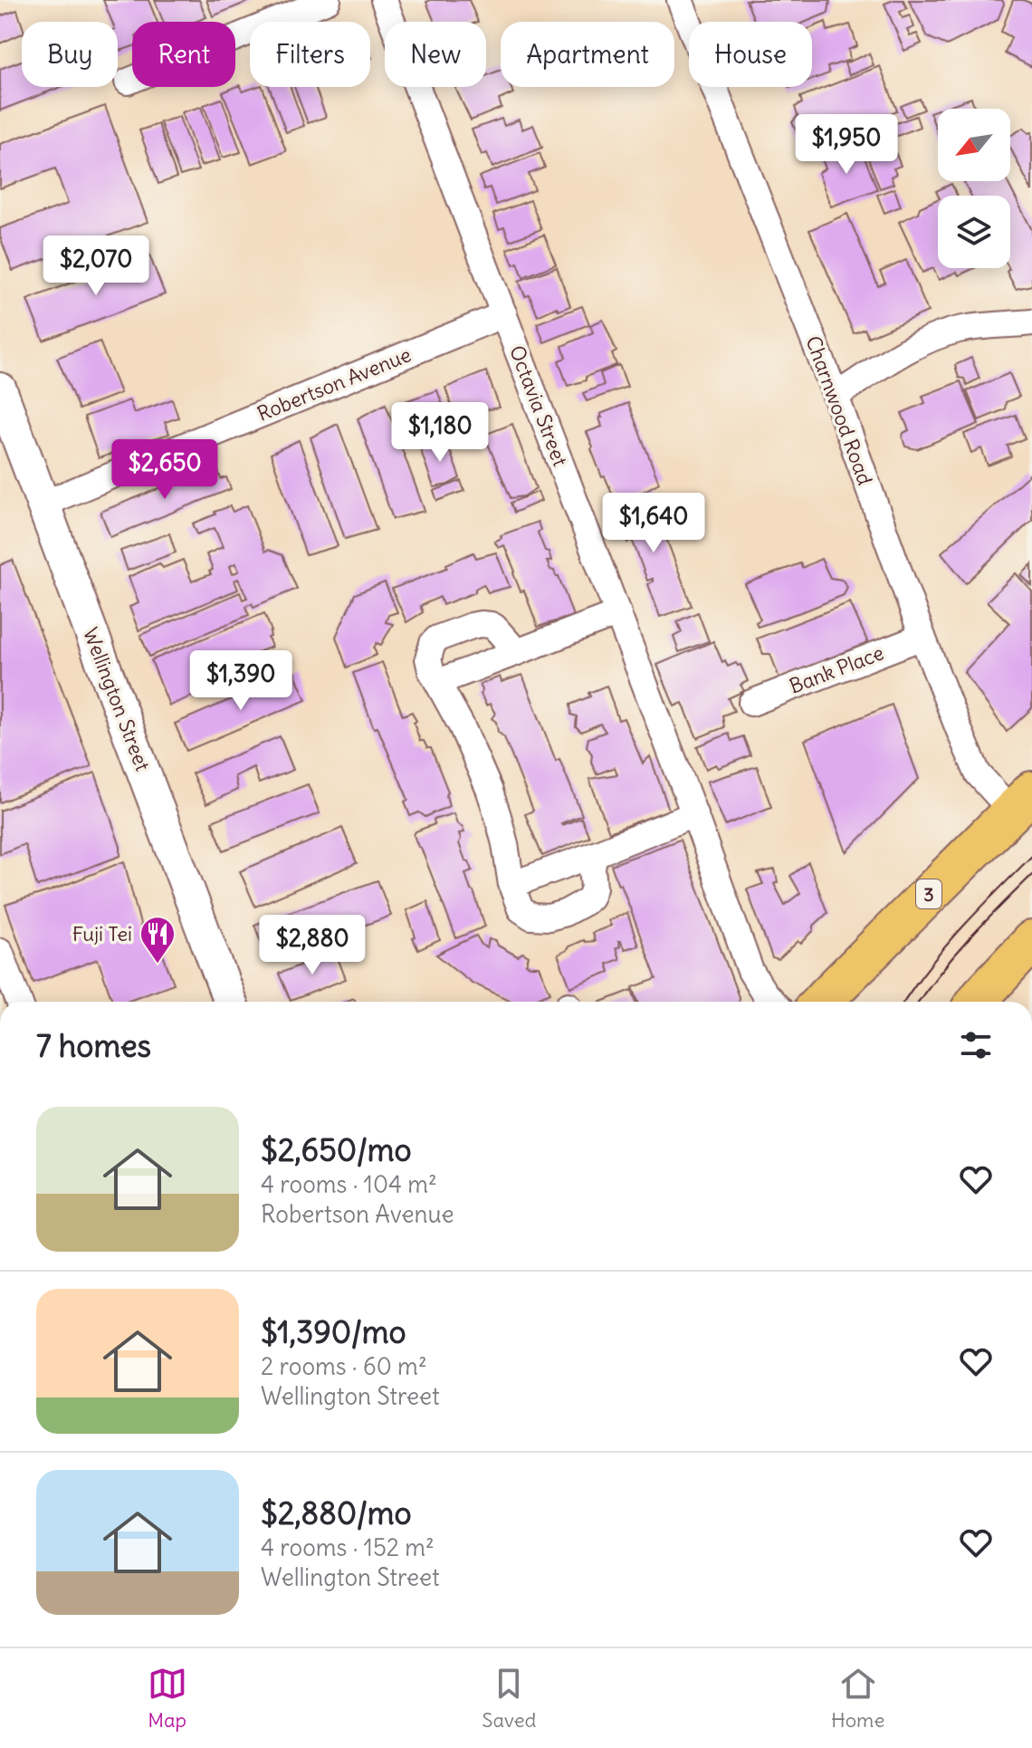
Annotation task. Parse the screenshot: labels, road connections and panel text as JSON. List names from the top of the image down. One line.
{"streets":{"main road":["3"],"street":["Robertson Avenue","Octavia Street","Charnwood Road","Bank Place","Wellington Street"]},"crossings":[["Robertson Avenue","Octavia Street"],["Robertson Avenue","Wellington Street"],["Charnwood Road","Bank Place"],["Charnwood Road","3"]],"places":{"restaurant":["Fuji Tei"]},"north":"bottom left","page":{"chip":["Buy","Rent","Filters","New","Apartment","House"],"price":["$1,950","$2,070","$1,180","$2,650","$1,640","$1,390","$2,880"],"heading":"7 homes","list":[{"name":"$2,650/mo","note":"4 rooms · 104 m² · Robertson Avenue"},{"name":"$1,390/mo","note":"2 rooms · 60 m² · Wellington Street"},{"name":"$2,880/mo","note":"4 rooms · 152 m² · Wellington Street"}],"tabs":["Map","Saved","Home"]}}
